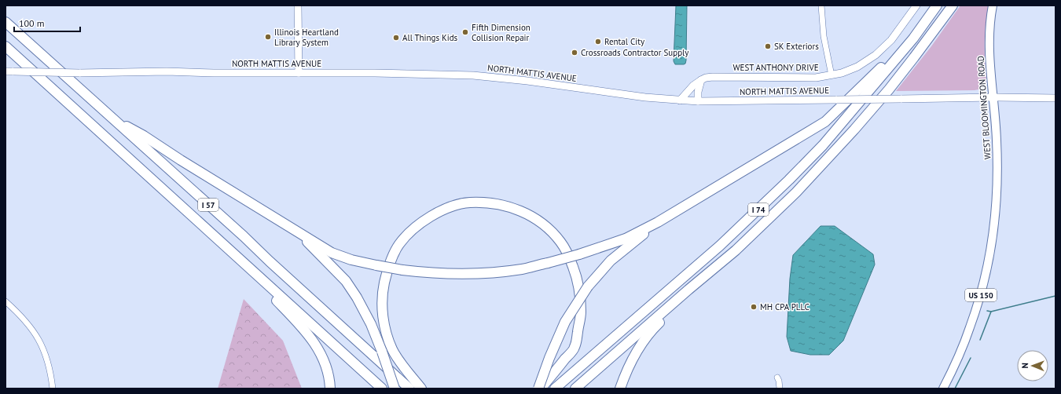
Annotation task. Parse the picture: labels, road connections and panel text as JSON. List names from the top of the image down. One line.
{"streets":{"highway":["I 57","I 74"],"main road":["WEST BLOOMINGTON ROAD","US 150"],"street":["NORTH MATTIS AVENUE","WEST ANTHONY DRIVE"]},"crossings":[["NORTH MATTIS AVENUE","WEST ANTHONY DRIVE"],["NORTH MATTIS AVENUE","WEST BLOOMINGTON ROAD"]],"places":["Fifth Dimension Collision Repair","Illinois Heartland Library System","All Things Kids","Rental City","SK Exteriors","Crossroads Contractor Supply","MH CPA PLLC"],"scale_bar":"100 m","north":"left"}
